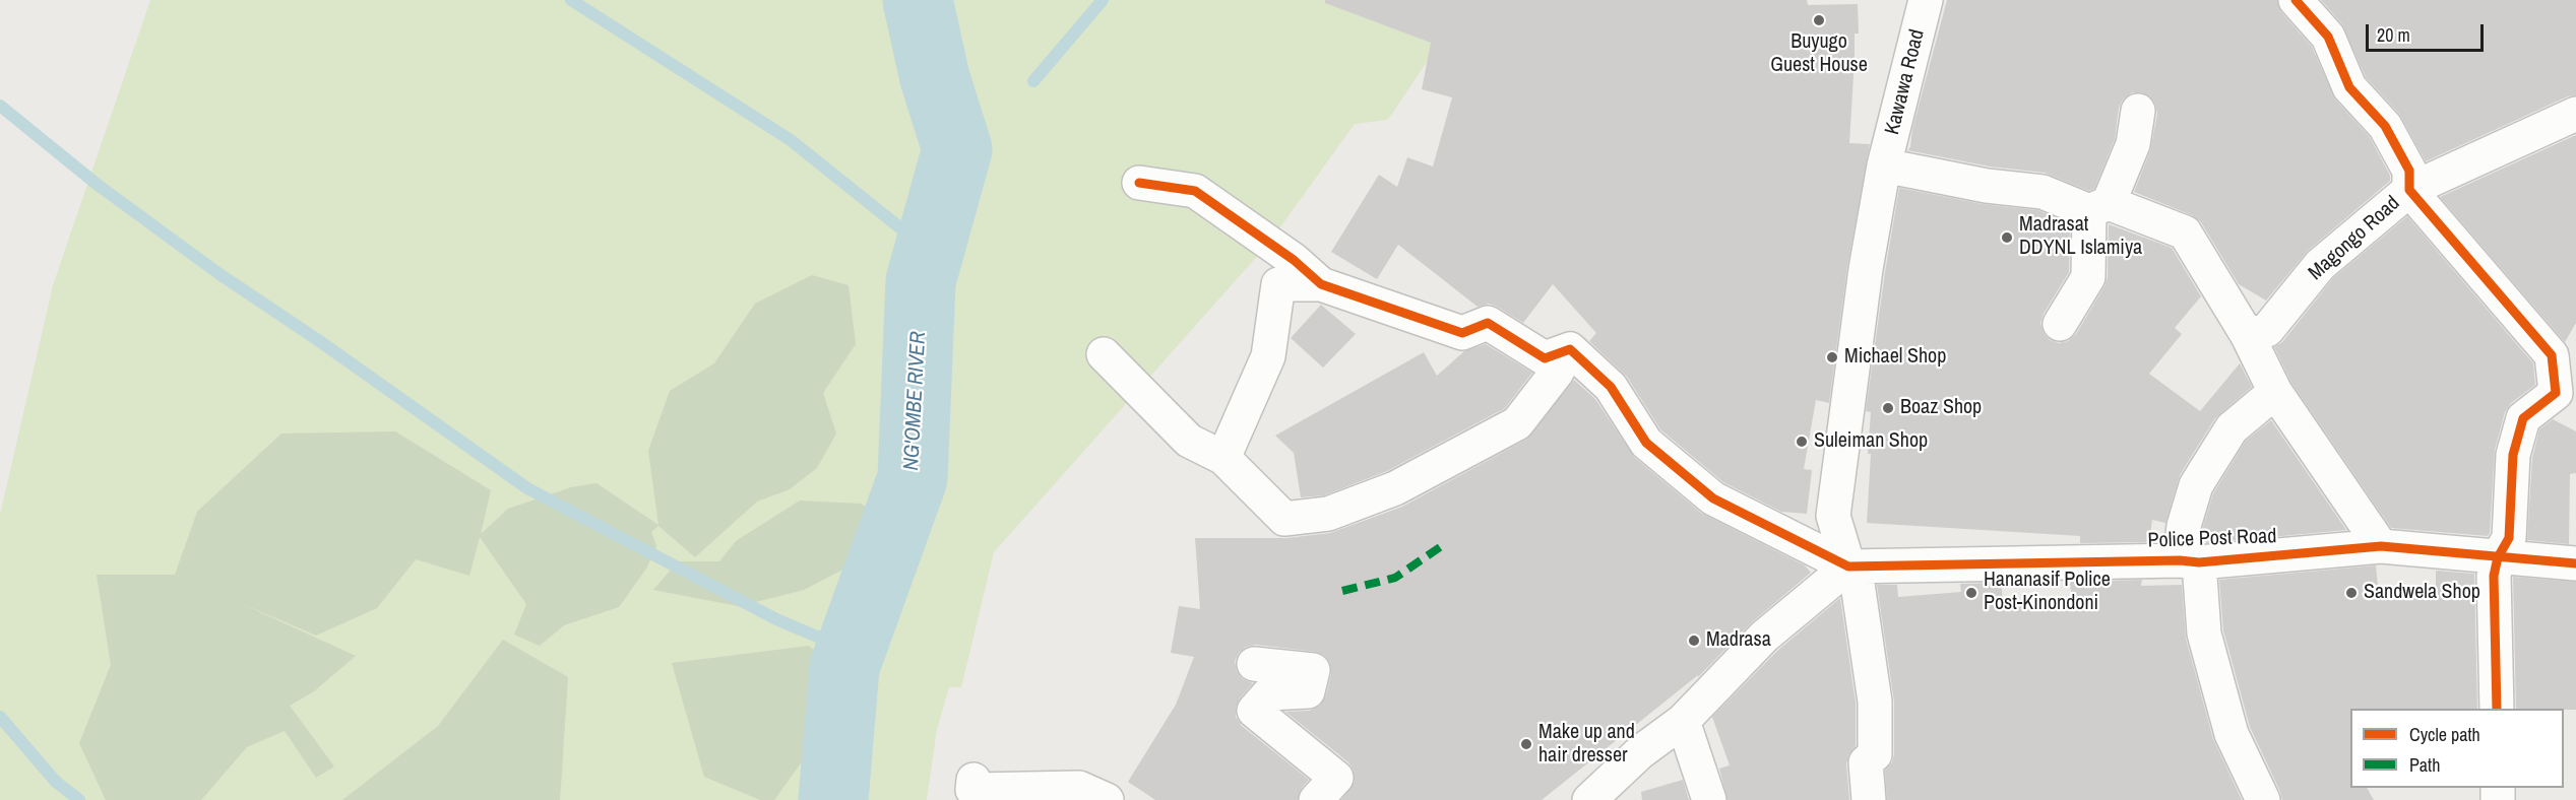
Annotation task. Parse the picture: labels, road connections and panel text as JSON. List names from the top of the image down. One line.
{"streets":{"street":["Kawawa Road","Magongo Road","Police Post Road"]},"crossings":[["Kawawa Road","Police Post Road"]],"water":["NG'OMBE RIVER"],"places":["Buyugo Guest House","Madrasat DDYNL Islamiya","Michael Shop","Boaz Shop","Suleiman Shop","Hananasif Police Post-Kinondoni","Sandwela Shop","Madrasa","Make up and hair dresser"],"legend":["Cycle path","Path"],"scale_bar":"20 m"}
